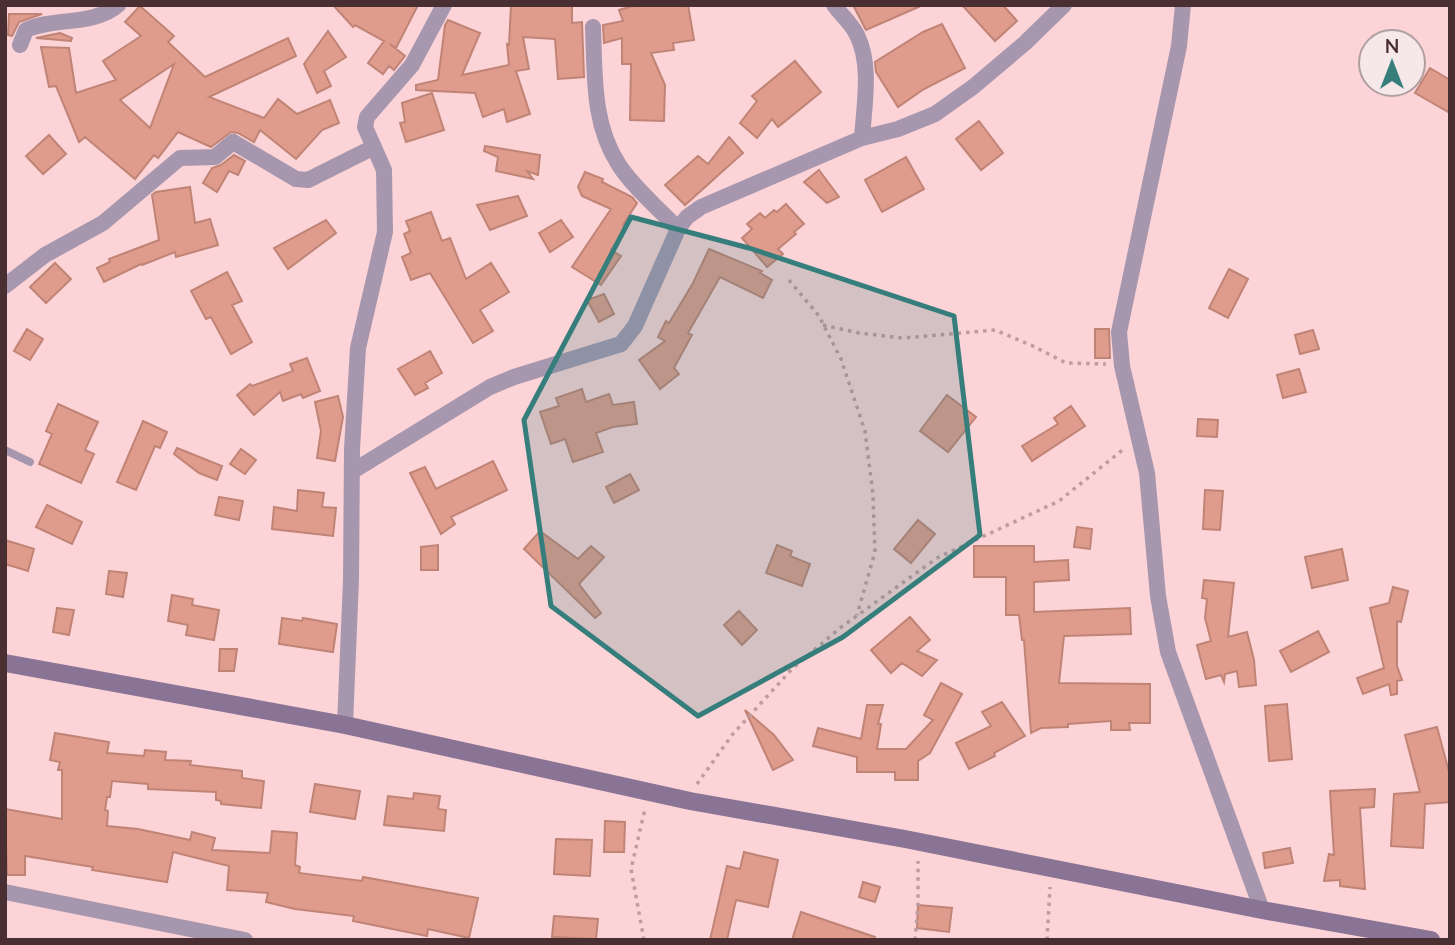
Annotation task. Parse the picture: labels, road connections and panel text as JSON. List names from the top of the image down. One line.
{"north":"top"}
